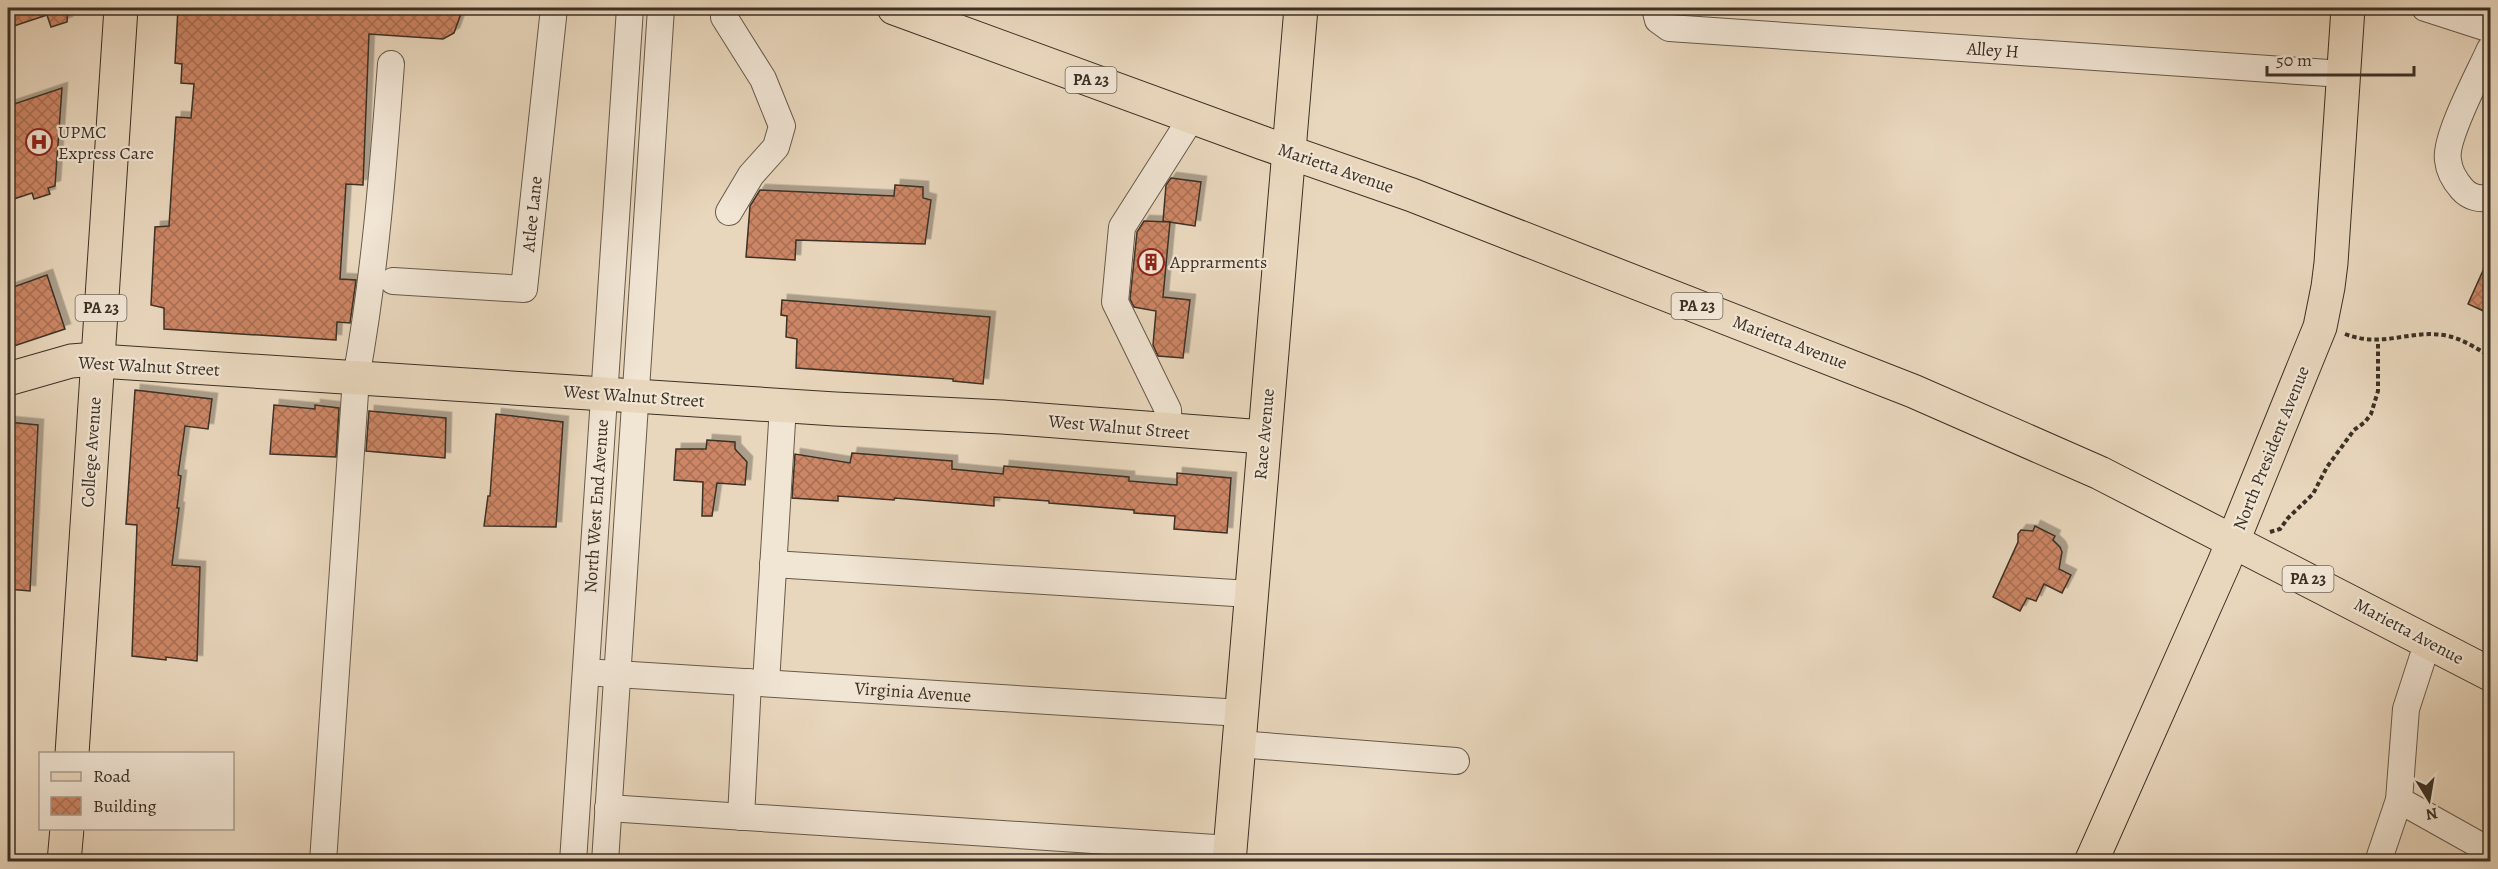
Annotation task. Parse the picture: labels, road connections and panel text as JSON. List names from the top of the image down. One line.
{"streets":{"main road":["PA 23","Marietta Avenue","West Walnut Street","Race Avenue","North President Avenue","College Avenue"],"street":["Alley H","Atlee Lane","North West End Avenue","Virginia Avenue"]},"crossings":[["Alley H","North President Avenue"],["Marietta Avenue","Race Avenue"],["Marietta Avenue","North President Avenue"],["West Walnut Street","Race Avenue"],["West Walnut Street","College Avenue"],["West Walnut Street","North West End Avenue"],["Race Avenue","Virginia Avenue"],["North West End Avenue","Virginia Avenue"]],"places":{"hospital":["UPMC Express Care"],"building":["Apprarments"]},"legend":["Road","Building"],"scale_bar":"50 m","north":"bottom"}
